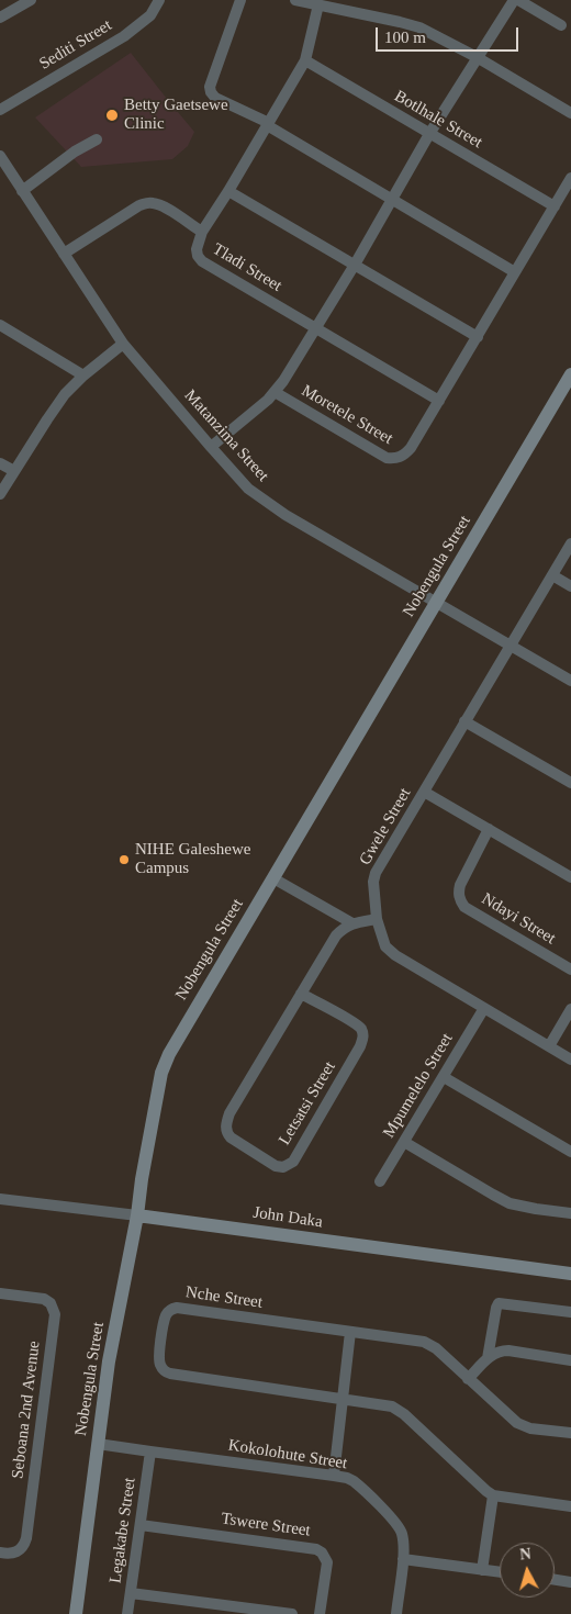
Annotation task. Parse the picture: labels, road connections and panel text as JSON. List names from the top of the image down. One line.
{"streets":{"street":["Sediti Street","Botlhale Street","Tladi Street","Moretele Street","Matanzima Street","Nobengula Street","Gwele Street","Ndayi Street","Mpumelelo Street","Letsatsi Street","John Daka","Nche Street","Seboana 2nd Avenue","Kokolohute Street","Tswere Street","Legakabe Street"]},"crossings":[["Botlhale Street","Tladi Street"],["Botlhale Street","Moretele Street"],["Tladi Street","Moretele Street"],["Matanzima Street","Nobengula Street"],["Matanzima Street","Gwele Street"],["Nobengula Street","John Daka"],["Nobengula Street","Kokolohute Street"],["Gwele Street","Mpumelelo Street"],["Kokolohute Street","Legakabe Street"],["Tswere Street","Legakabe Street"]],"places":["Betty Gaetsewe Clinic","NIHE Galeshewe Campus"],"scale_bar":"100 m","north":"top"}
